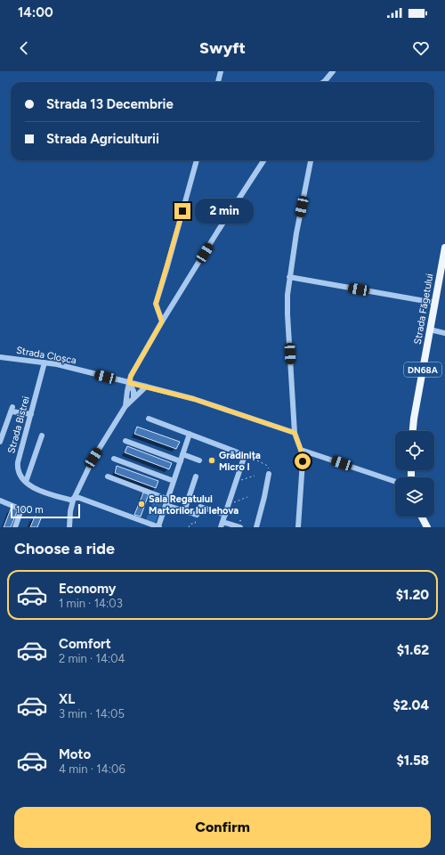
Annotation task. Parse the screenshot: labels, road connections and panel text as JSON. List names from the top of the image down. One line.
{"streets":{"main road":["Strada Făgetului","DN68A"],"street":["Strada Cloșca","Strada Bistrei"]},"crossings":[["Strada Cloșca","Strada Bistrei"]],"places":["Grădinița Micro I","Sala Regatului Martorilor lui Iehova"],"scale_bar":"100 m","page":{"status":"14:00","header":"Swyft","banner":["Strada 13 Decembrie","Strada Agriculturii"],"bubble":"2 min","scale":"100 m","heading":"Choose a ride","list":[{"name":"Economy","note":"1 min · 14:03","value":"$1.20"},{"name":"Comfort","note":"2 min · 14:04","value":"$1.62"},{"name":"XL","note":"3 min · 14:05","value":"$2.04"},{"name":"Moto","note":"4 min · 14:06","value":"$1.58"}],"buttons":"Confirm"}}
